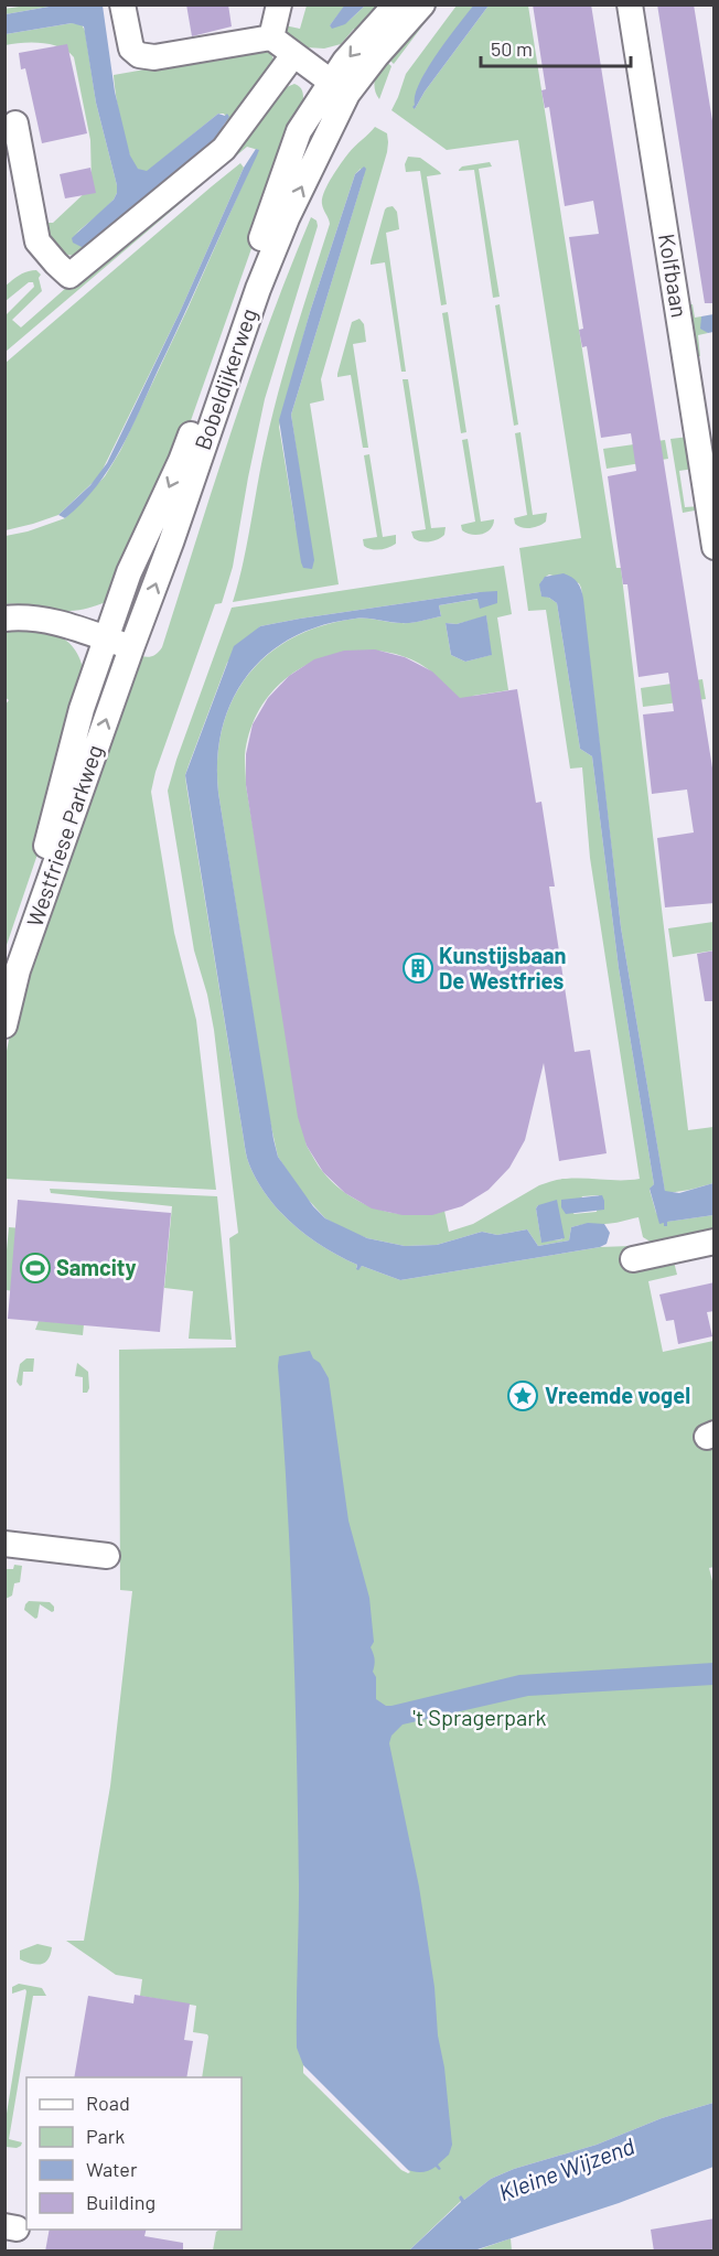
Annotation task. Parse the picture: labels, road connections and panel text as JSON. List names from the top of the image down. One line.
{"streets":{"street":["Kolfbaan","Bobeldijkerweg","Westfriese Parkweg"]},"crossings":[["Bobeldijkerweg","Westfriese Parkweg"]],"water":["Kleine Wijzend"],"parks":["'t Spragerpark"],"places":{"building":["Kunstijsbaan De Westfries"],"sports":["Samcity"],"place":["Vreemde vogel"]},"legend":["Road","Park","Water","Building"],"scale_bar":"50 m"}
